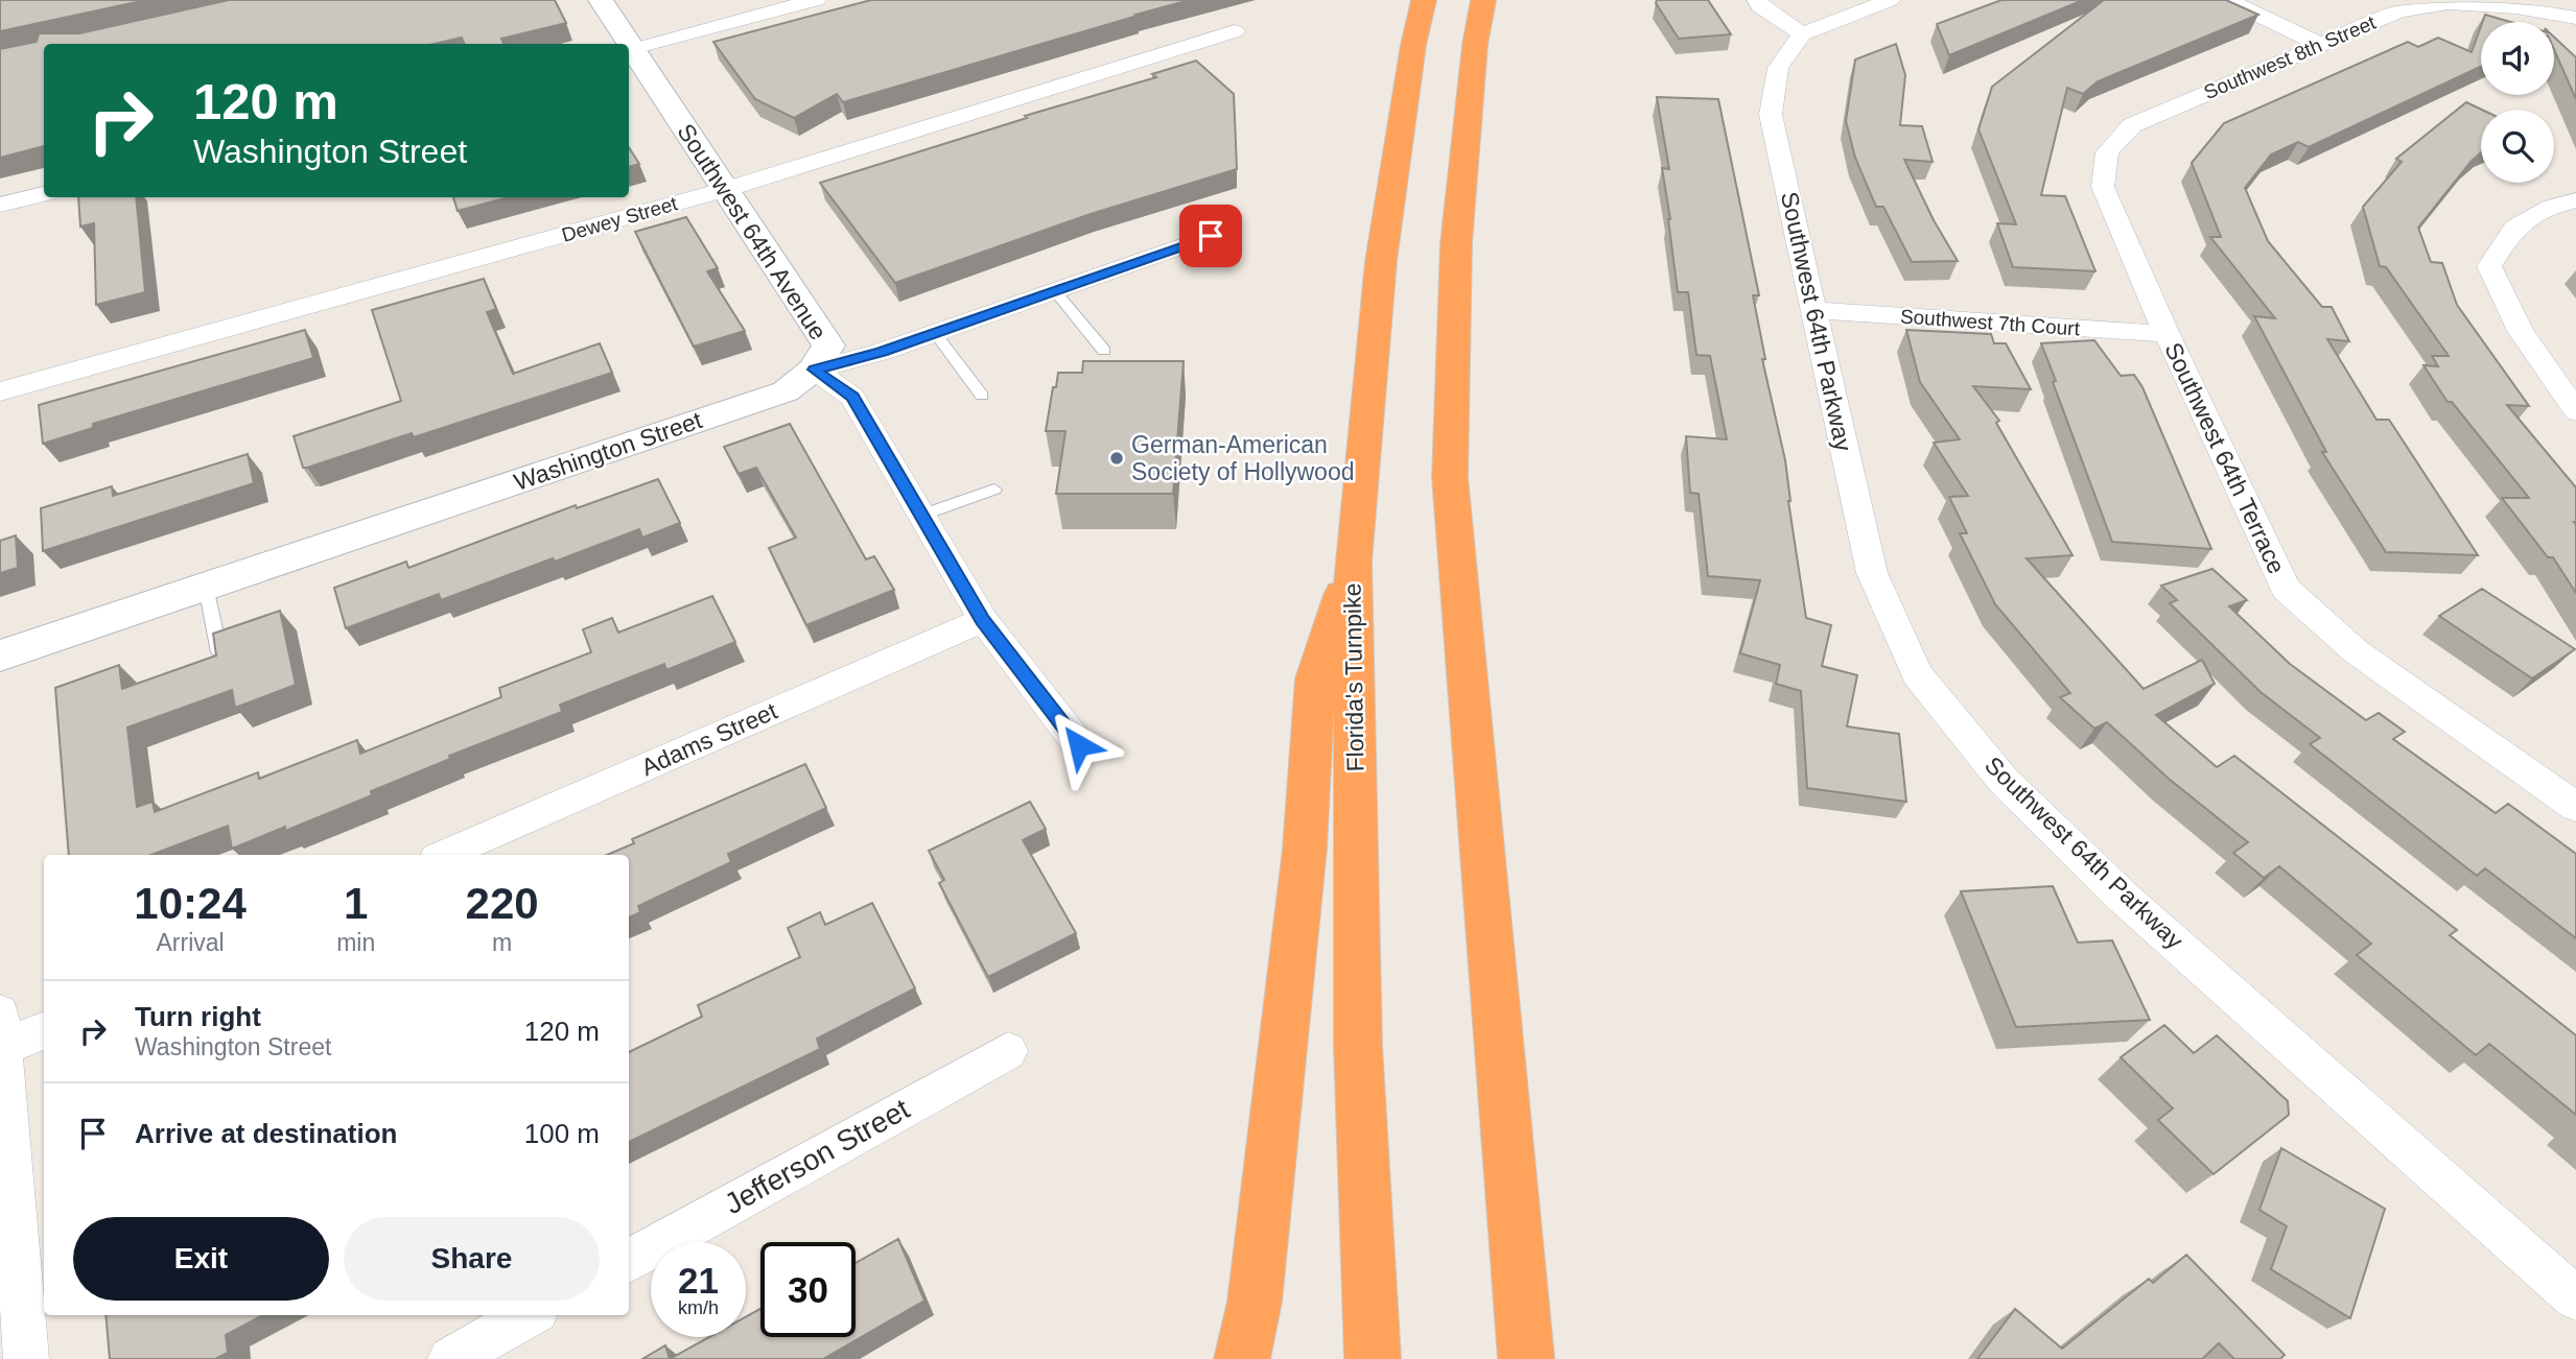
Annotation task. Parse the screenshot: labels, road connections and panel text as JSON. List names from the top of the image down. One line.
{"streets":{"highway":["Florida's Turnpike"],"street":["Southwest 8th Street","Dewey Street","Southwest 64th Avenue","Southwest 64th Parkway","Southwest 7th Court","Washington Street","Southwest 64th Terrace","Adams Street","Jefferson Street"]},"crossings":[["Southwest 8th Street","Southwest 64th Terrace"],["Dewey Street","Southwest 64th Avenue"],["Southwest 64th Avenue","Washington Street"],["Southwest 64th Avenue","Adams Street"],["Southwest 64th Parkway","Southwest 7th Court"],["Southwest 7th Court","Southwest 64th Terrace"]],"places":["German-American Society of Hollywood"],"page":{"turn":["120 m","Washington Street"],"eta":["10:24","Arrival","1","min","220","m"],"list":[{"name":"Turn right","note":"Washington Street","value":"120 m"},{"name":"Arrive at destination","value":"100 m"}],"buttons":["Exit","Share"],"speed":"21 km/h","limit":"30"}}
